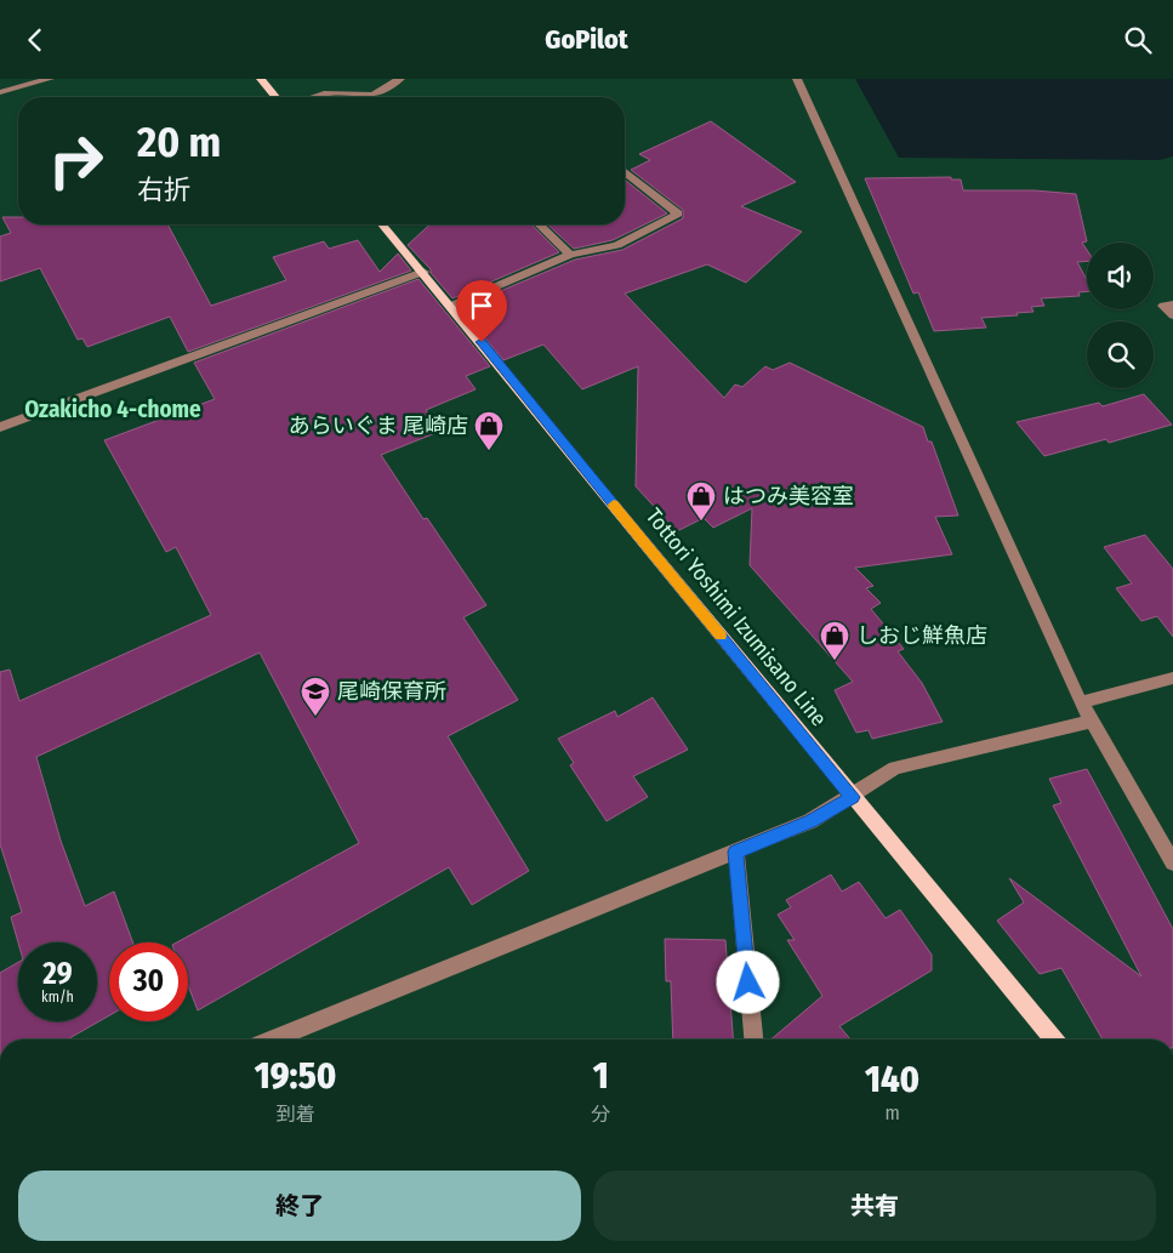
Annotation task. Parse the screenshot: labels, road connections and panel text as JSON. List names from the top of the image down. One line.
{"streets":{"main road":["Tottori Yoshimi Izumisano Line"]},"districts":["Ozakicho 4-chome"],"places":{"shop":["あらいぐま 尾崎店","はつみ美容室","しおじ鮮魚店"],"school or university":["尾崎保育所"]},"page":{"header":"GoPilot","turn":["20 m","右折"],"speed":"29 km/h","limit":"30","eta":["19:50","到着","1","分","140","m"],"buttons":["終了","共有"]}}
